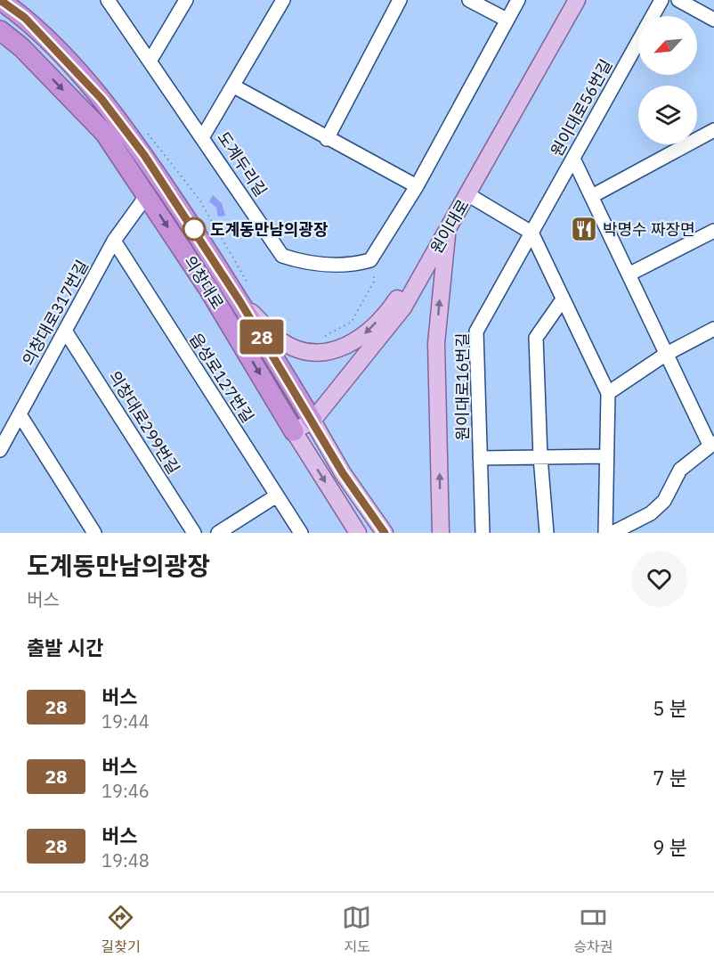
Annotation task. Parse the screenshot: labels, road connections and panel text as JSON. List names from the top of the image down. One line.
{"streets":{"highway":["의창대로"],"main road":["원이대로"],"street":["원이대로56번길","도계두리길","의창대로317번길","읍성로127번길","원이대로16번길","의창대로299번길"]},"crossings":[["원이대로56번길","원이대로16번길"],["원이대로","의창대로"],["의창대로","의창대로317번길"],["의창대로317번길","읍성로127번길"],["의창대로317번길","의창대로299번길"]],"places":{"other":["도계동만남의광장"],"restaurant":["박명수 짜장면"]},"lines":["bus line 28"],"north":"bottom left","page":{"on_map":"28","heading":[["도계동만남의광장","버스"],"출발 시간"],"list":[{"mark":"28","name":"버스","note":"19:44","value":"5 분"},{"mark":"28","name":"버스","note":"19:46","value":"7 분"},{"mark":"28","name":"버스","note":"19:48","value":"9 분"}],"tabs":["길찾기","지도","승차권"]}}
